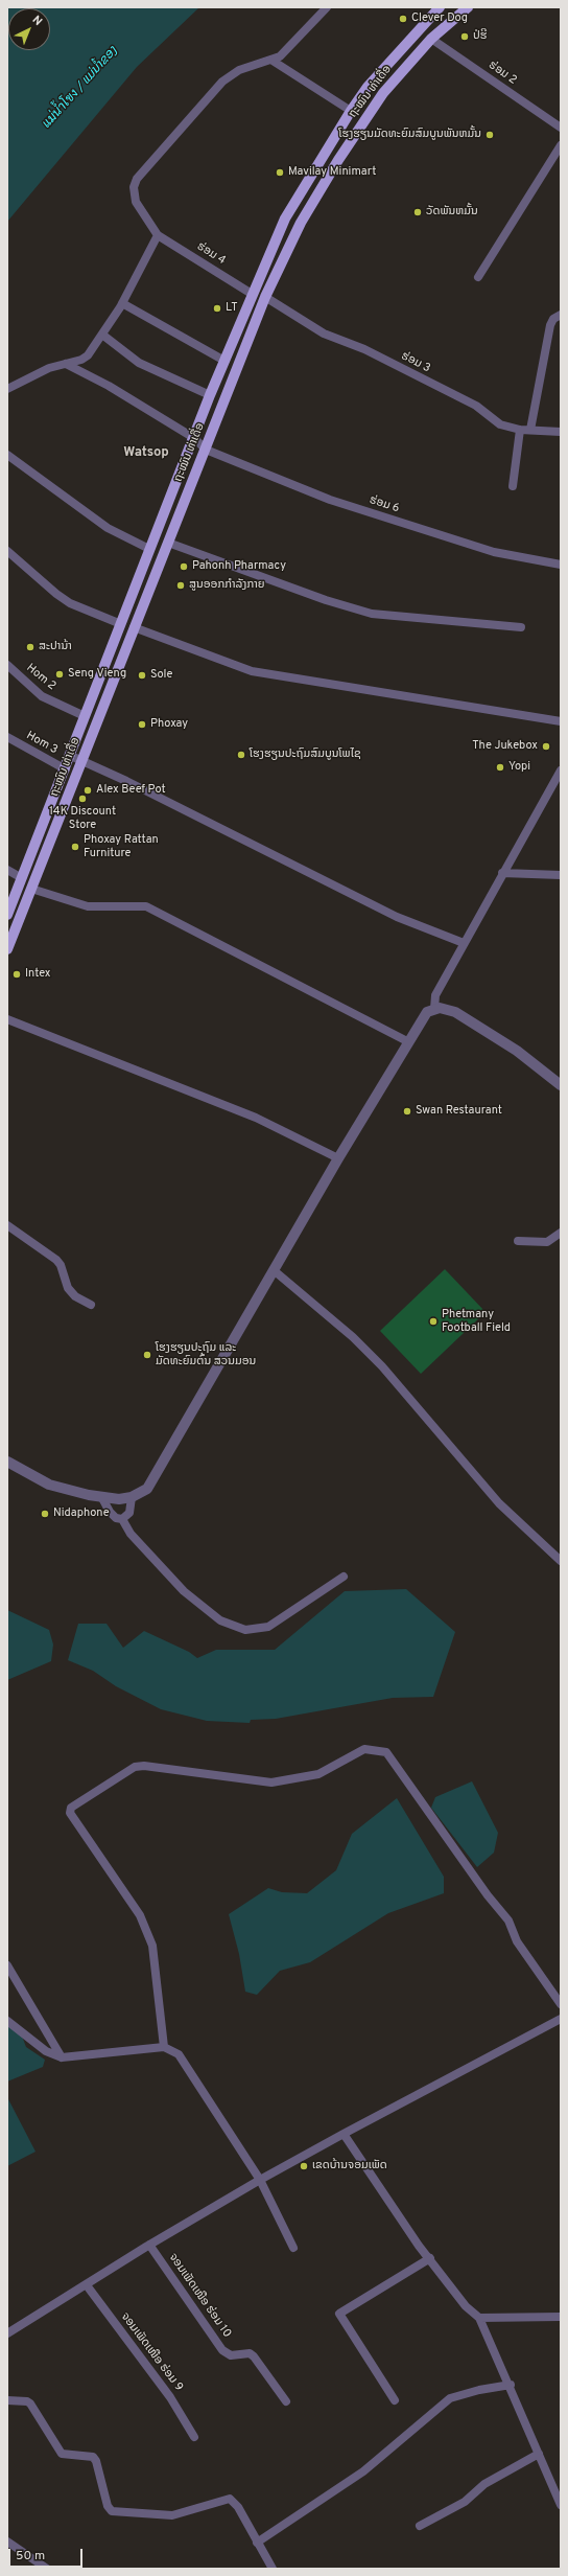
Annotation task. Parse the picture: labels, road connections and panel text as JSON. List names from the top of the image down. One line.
{"streets":{"main road":["ຖະໝົນ ທ່າເດື່ອ"],"street":["ຮ່ອມ 2","ຮ່ອມ 4","ຮ່ອມ 3","ຮ່ອມ 6","Hom 2","Hom 3","ຈອມເພັດເໜືອ ຮ່ອມ 10","ຈອມເພັດເໜືອ ຮ່ອມ 9"]},"crossings":[["ຮ່ອມ 2","ຖະໝົນ ທ່າເດື່ອ"],["ຖະໝົນ ທ່າເດື່ອ","ຮ່ອມ 4"],["ຖະໝົນ ທ່າເດື່ອ","ຮ່ອມ 3"],["ຖະໝົນ ທ່າເດື່ອ","ຮ່ອມ 6"],["ຖະໝົນ ທ່າເດື່ອ","Hom 2"],["ຖະໝົນ ທ່າເດື່ອ","Hom 3"]],"districts":["Watsop"],"water":["แม่น้ำโขง / ແມ່ນ້ຳຂອງ"],"places":["Clever Dog","ປ່ຮີ","ໂຮງຮຽນມັດທະຍົມສົມບູນພັນຫມັ້ນ","Mavilay Minimart","ວັດພັນຫມັ້ນ","LT","Pahonh Pharmacy","ສູນອອກກຳລັງກາຍ","ສະປານ້າ","Seng Vieng","Sole","Phoxay","The Jukebox","ໂຮງຮຽນປະຖົມສົມບູນໂພໄຊ","Yopi","Alex Beef Pot","14K Discount Store","Phoxay Rattan Furniture","Intex","Swan Restaurant","Phetmany Football Field","ໂຮງຮຽນປະຖົມ ແລະ ມັດທະຍົມຕົ້ນ ສວນມອນ","Nidaphone","ເຂດບ້ານຈອມເພັດ"],"scale_bar":"50 m","north":"top right"}
